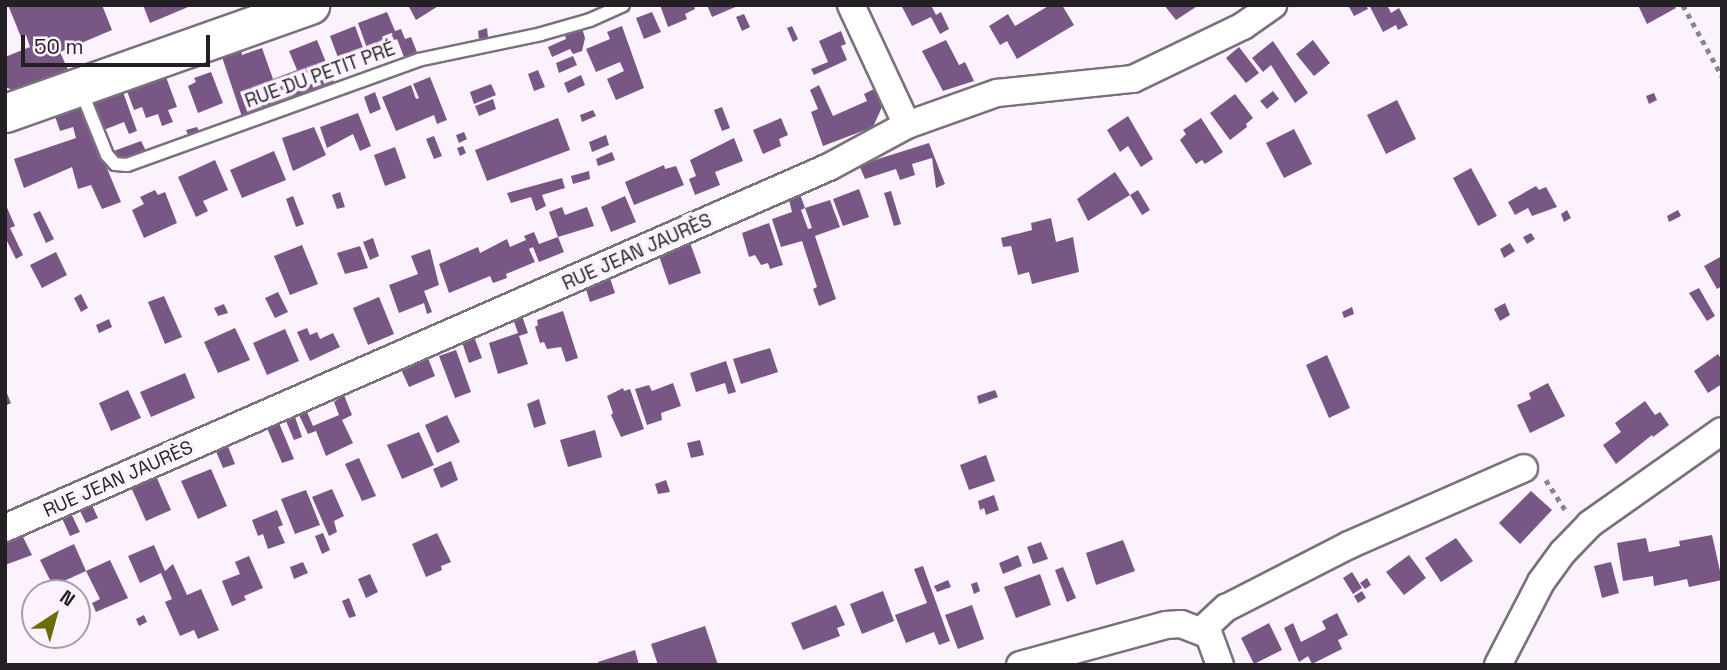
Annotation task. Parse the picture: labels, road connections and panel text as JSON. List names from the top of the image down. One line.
{"streets":{"street":["RUE JEAN JAURÈS"],"lane":["RUE DU PETIT PRÉ"]},"scale_bar":"50 m","north":"top right"}
